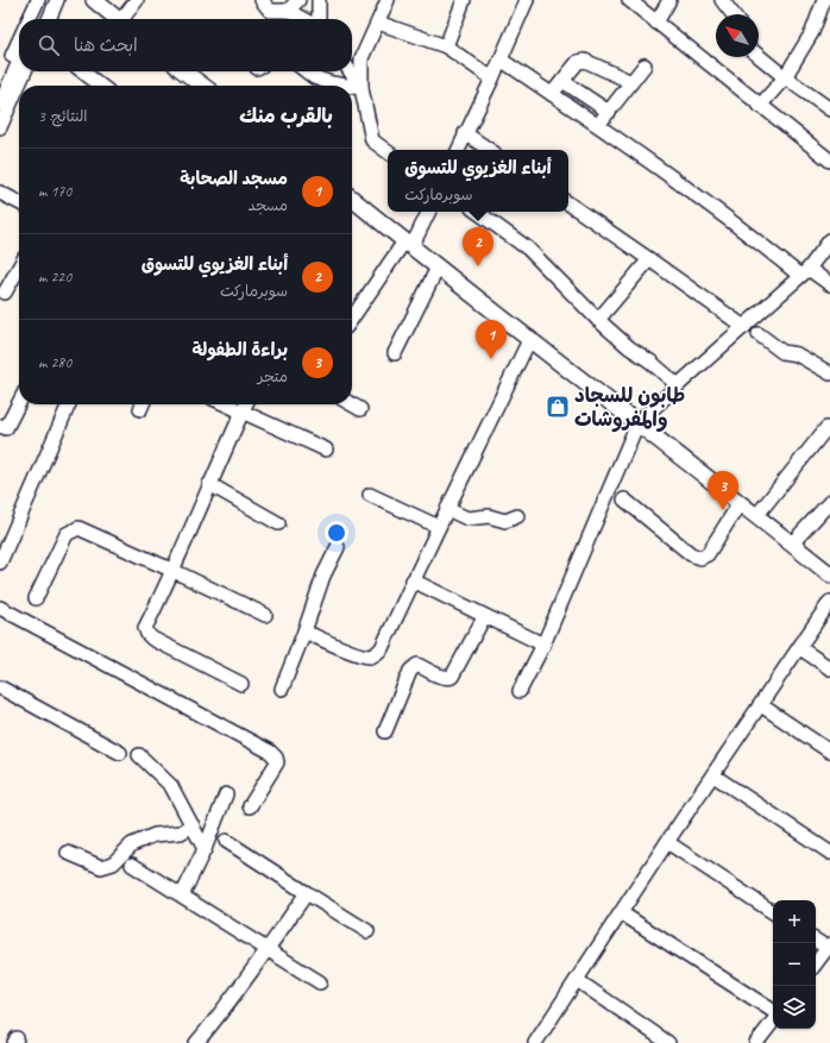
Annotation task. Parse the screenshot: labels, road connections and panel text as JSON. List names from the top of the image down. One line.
{"places":{"shop":["طابون للسجاد والمفروشات"]},"north":"top left","page":{"search":"ابحث هنا","heading":["بالقرب منك","النتائج: 3"],"list":[{"mark":"1","name":"مسجد الصحابة","note":"مسجد","value":"170 m"},{"mark":"2","name":"أبناء الغزيوي للتسوق","note":"سوبرماركت","value":"220 m"},{"mark":"3","name":"براءة الطفولة","note":"متجر","value":"280 m"}],"popup":["أبناء الغزيوي للتسوق","سوبرماركت"],"pins":["2","1","3"],"map_buttons":["+","−"]}}
